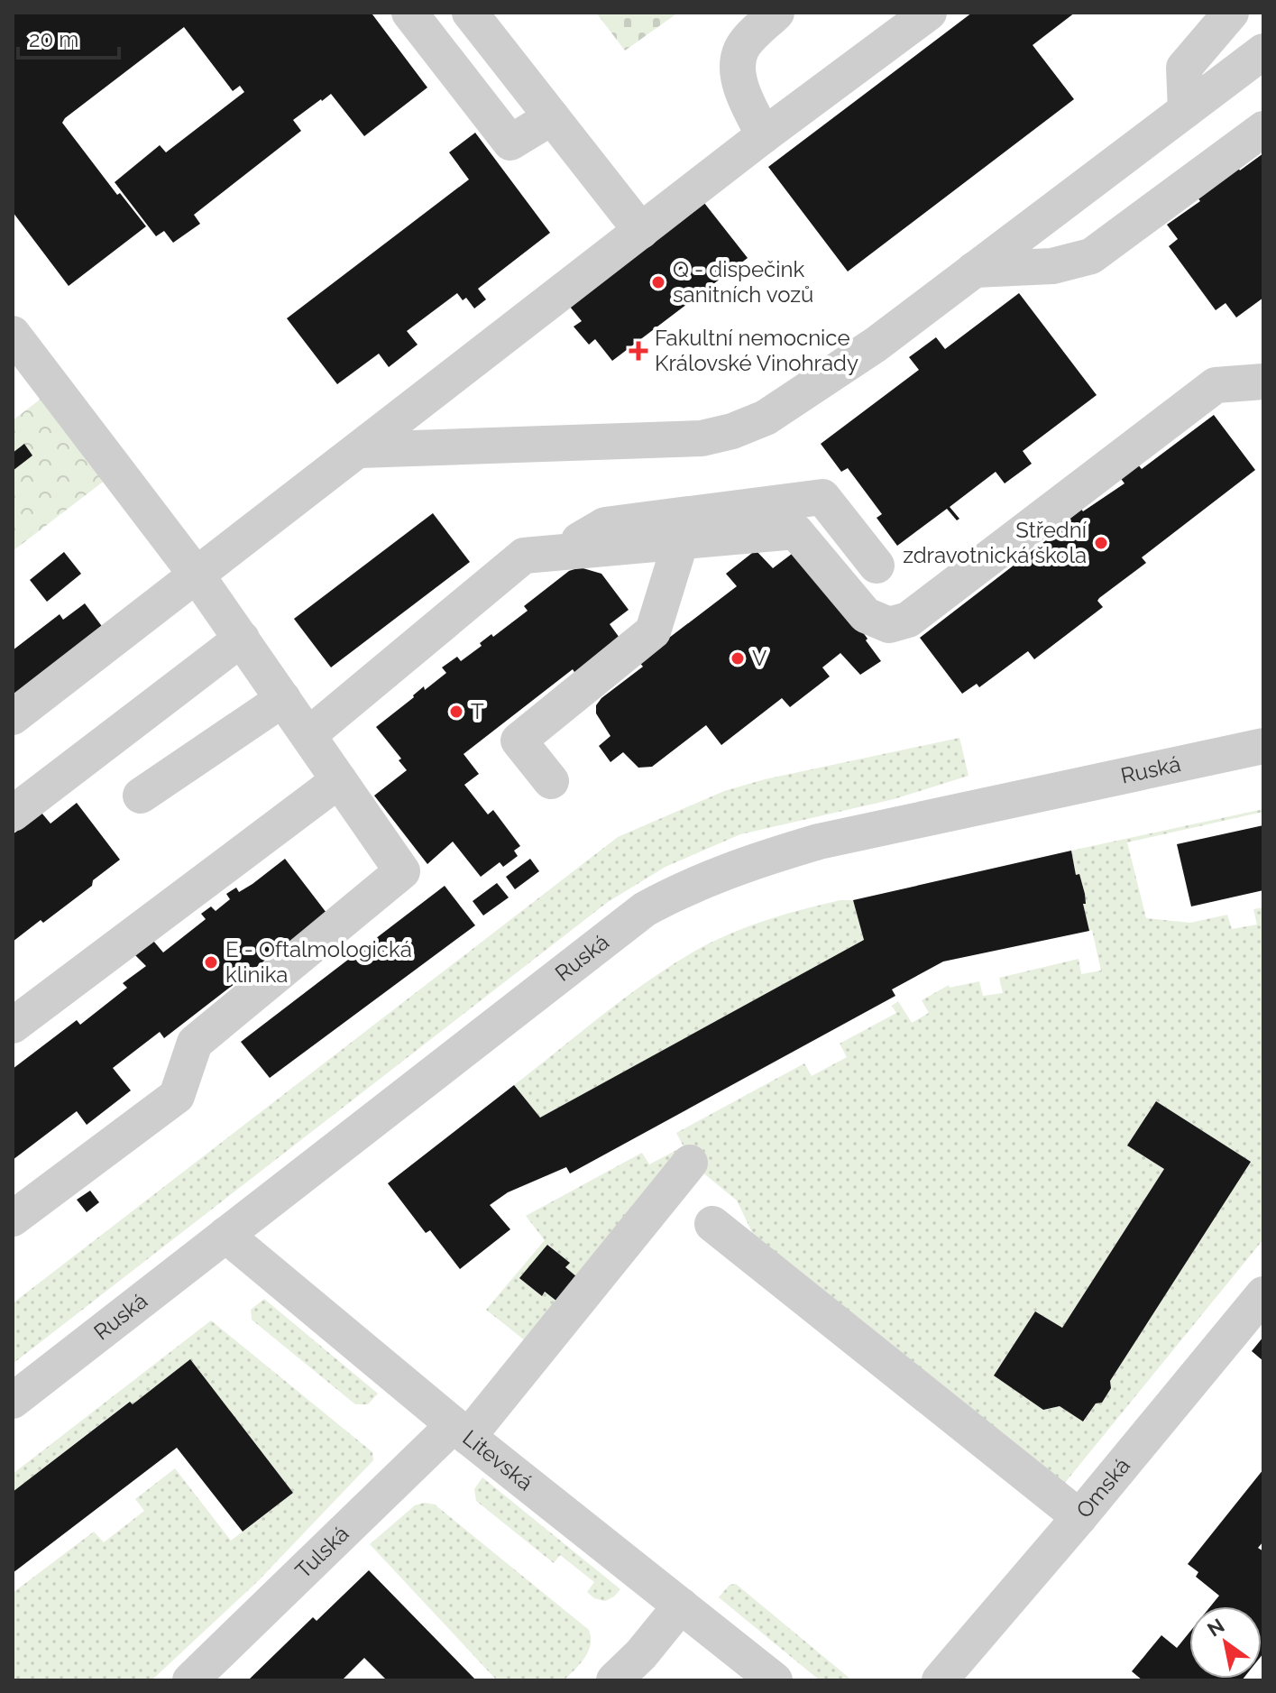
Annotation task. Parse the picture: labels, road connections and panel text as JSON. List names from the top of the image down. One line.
{"streets":{"street":["Ruská","Litevská","Omská","Tulská"]},"crossings":[["Ruská","Litevská"],["Litevská","Tulská"]],"places":{"other":["Q - dispečink sanitních vozů","Střední zdravotnická škola","V","T","E - Oftalmologická klinika"],"health":["Fakultní nemocnice Královské Vinohrady"]},"scale_bar":"20 m","north":"top left"}
